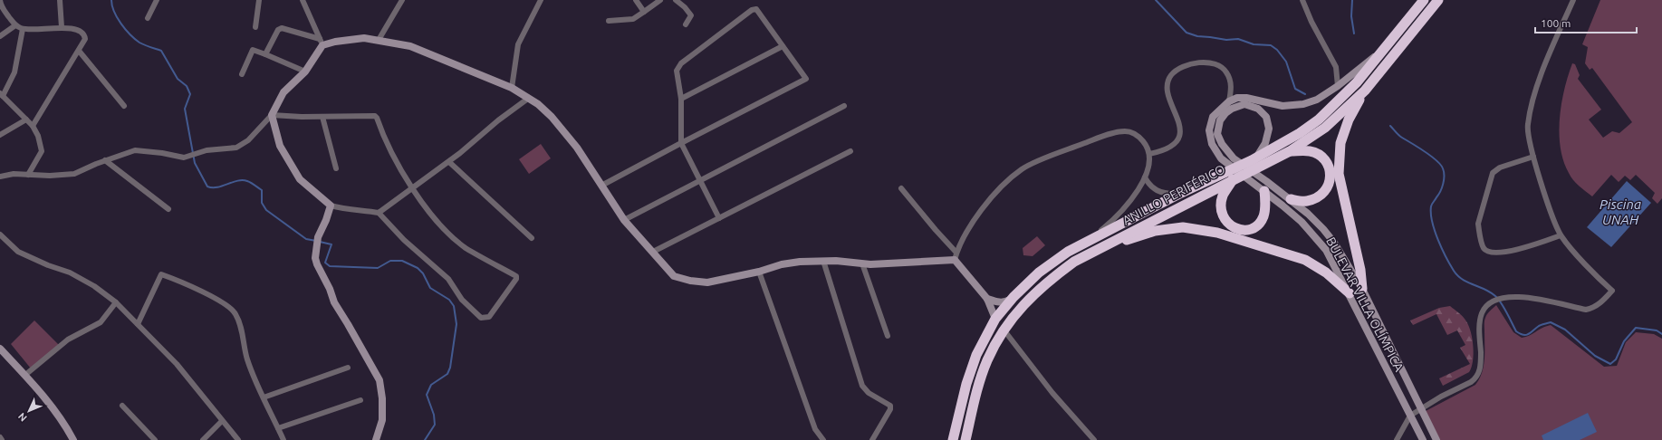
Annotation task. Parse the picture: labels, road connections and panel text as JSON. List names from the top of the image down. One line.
{"streets":{"highway":["ANILLO PERIFÉRICO"],"street":["BULEVAR VILLA OLÍMPICA"]},"crossings":[["ANILLO PERIFÉRICO","BULEVAR VILLA OLÍMPICA"]],"water":["Piscina UNAH"],"scale_bar":"100 m","north":"bottom left"}
